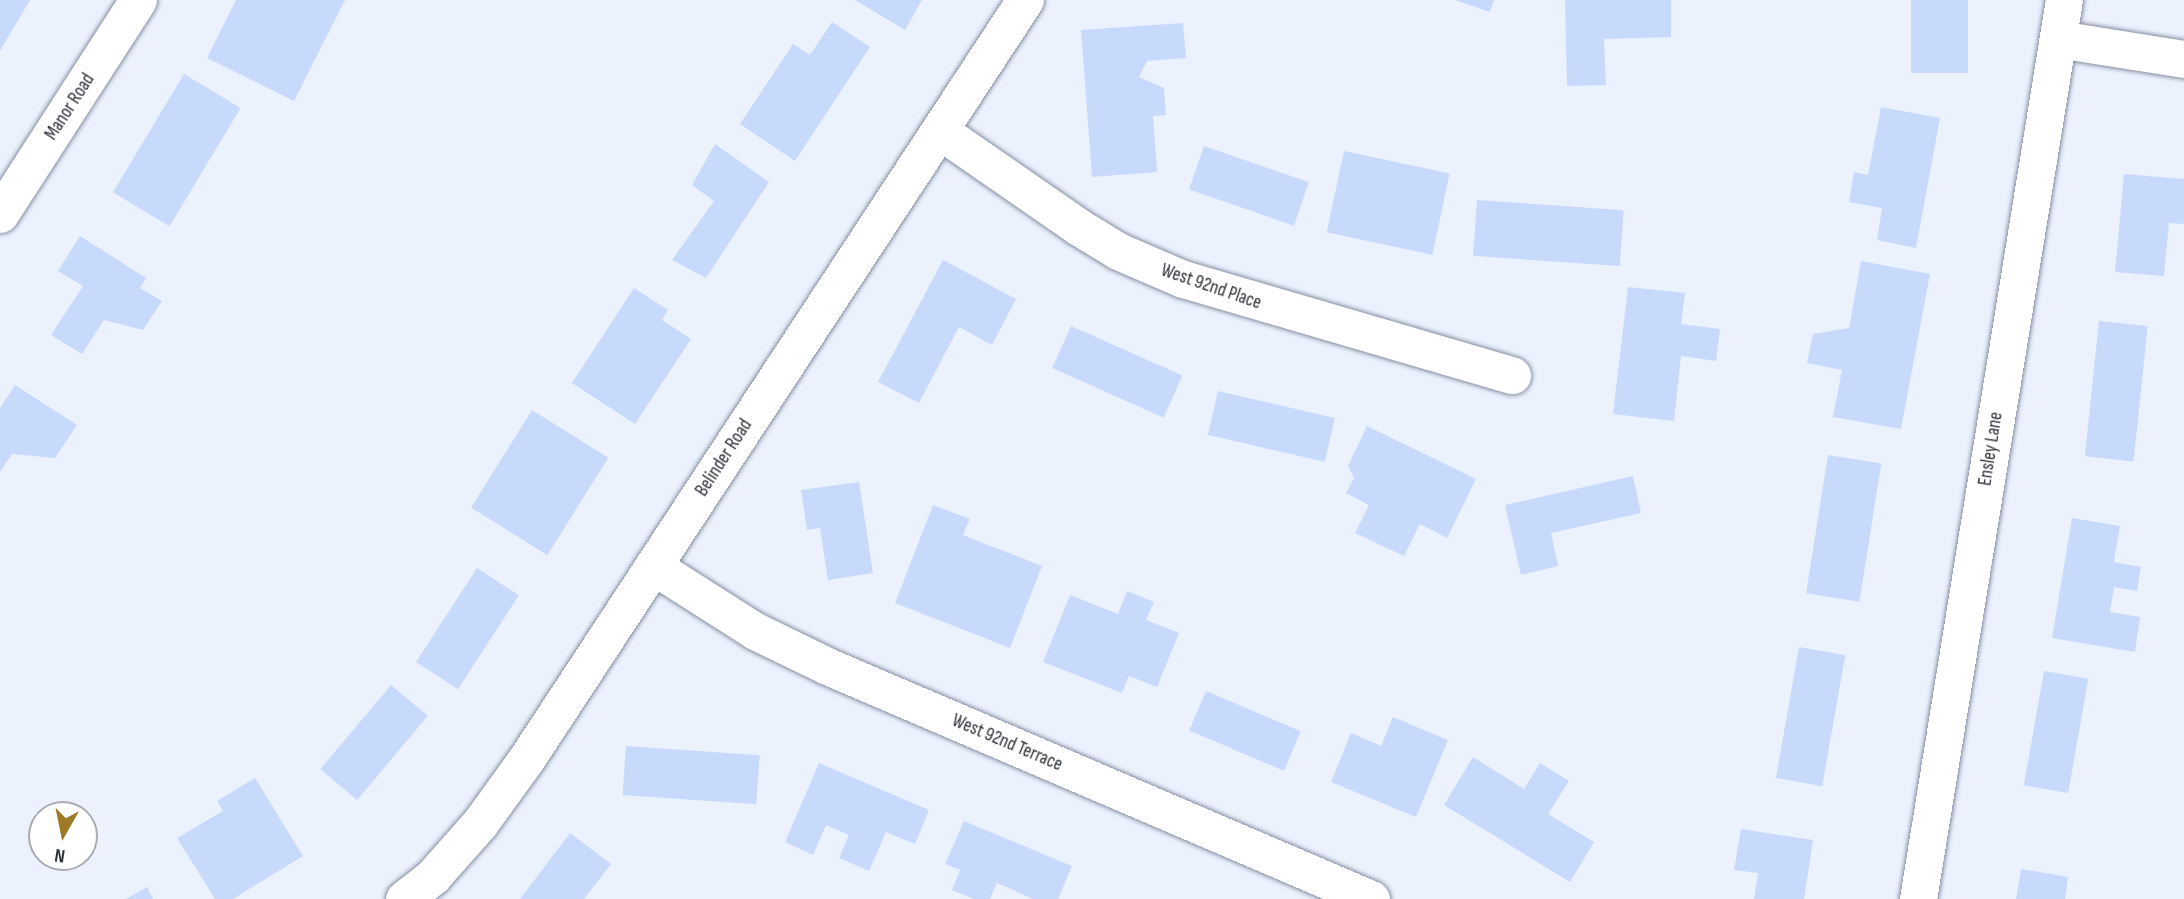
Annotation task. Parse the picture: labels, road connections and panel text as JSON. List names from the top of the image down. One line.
{"streets":{"street":["Manor Road","West 92nd Place","Ensley Lane","Belinder Road","West 92nd Terrace"]},"crossings":[["West 92nd Place","Belinder Road"],["Belinder Road","West 92nd Terrace"]],"north":"bottom"}
